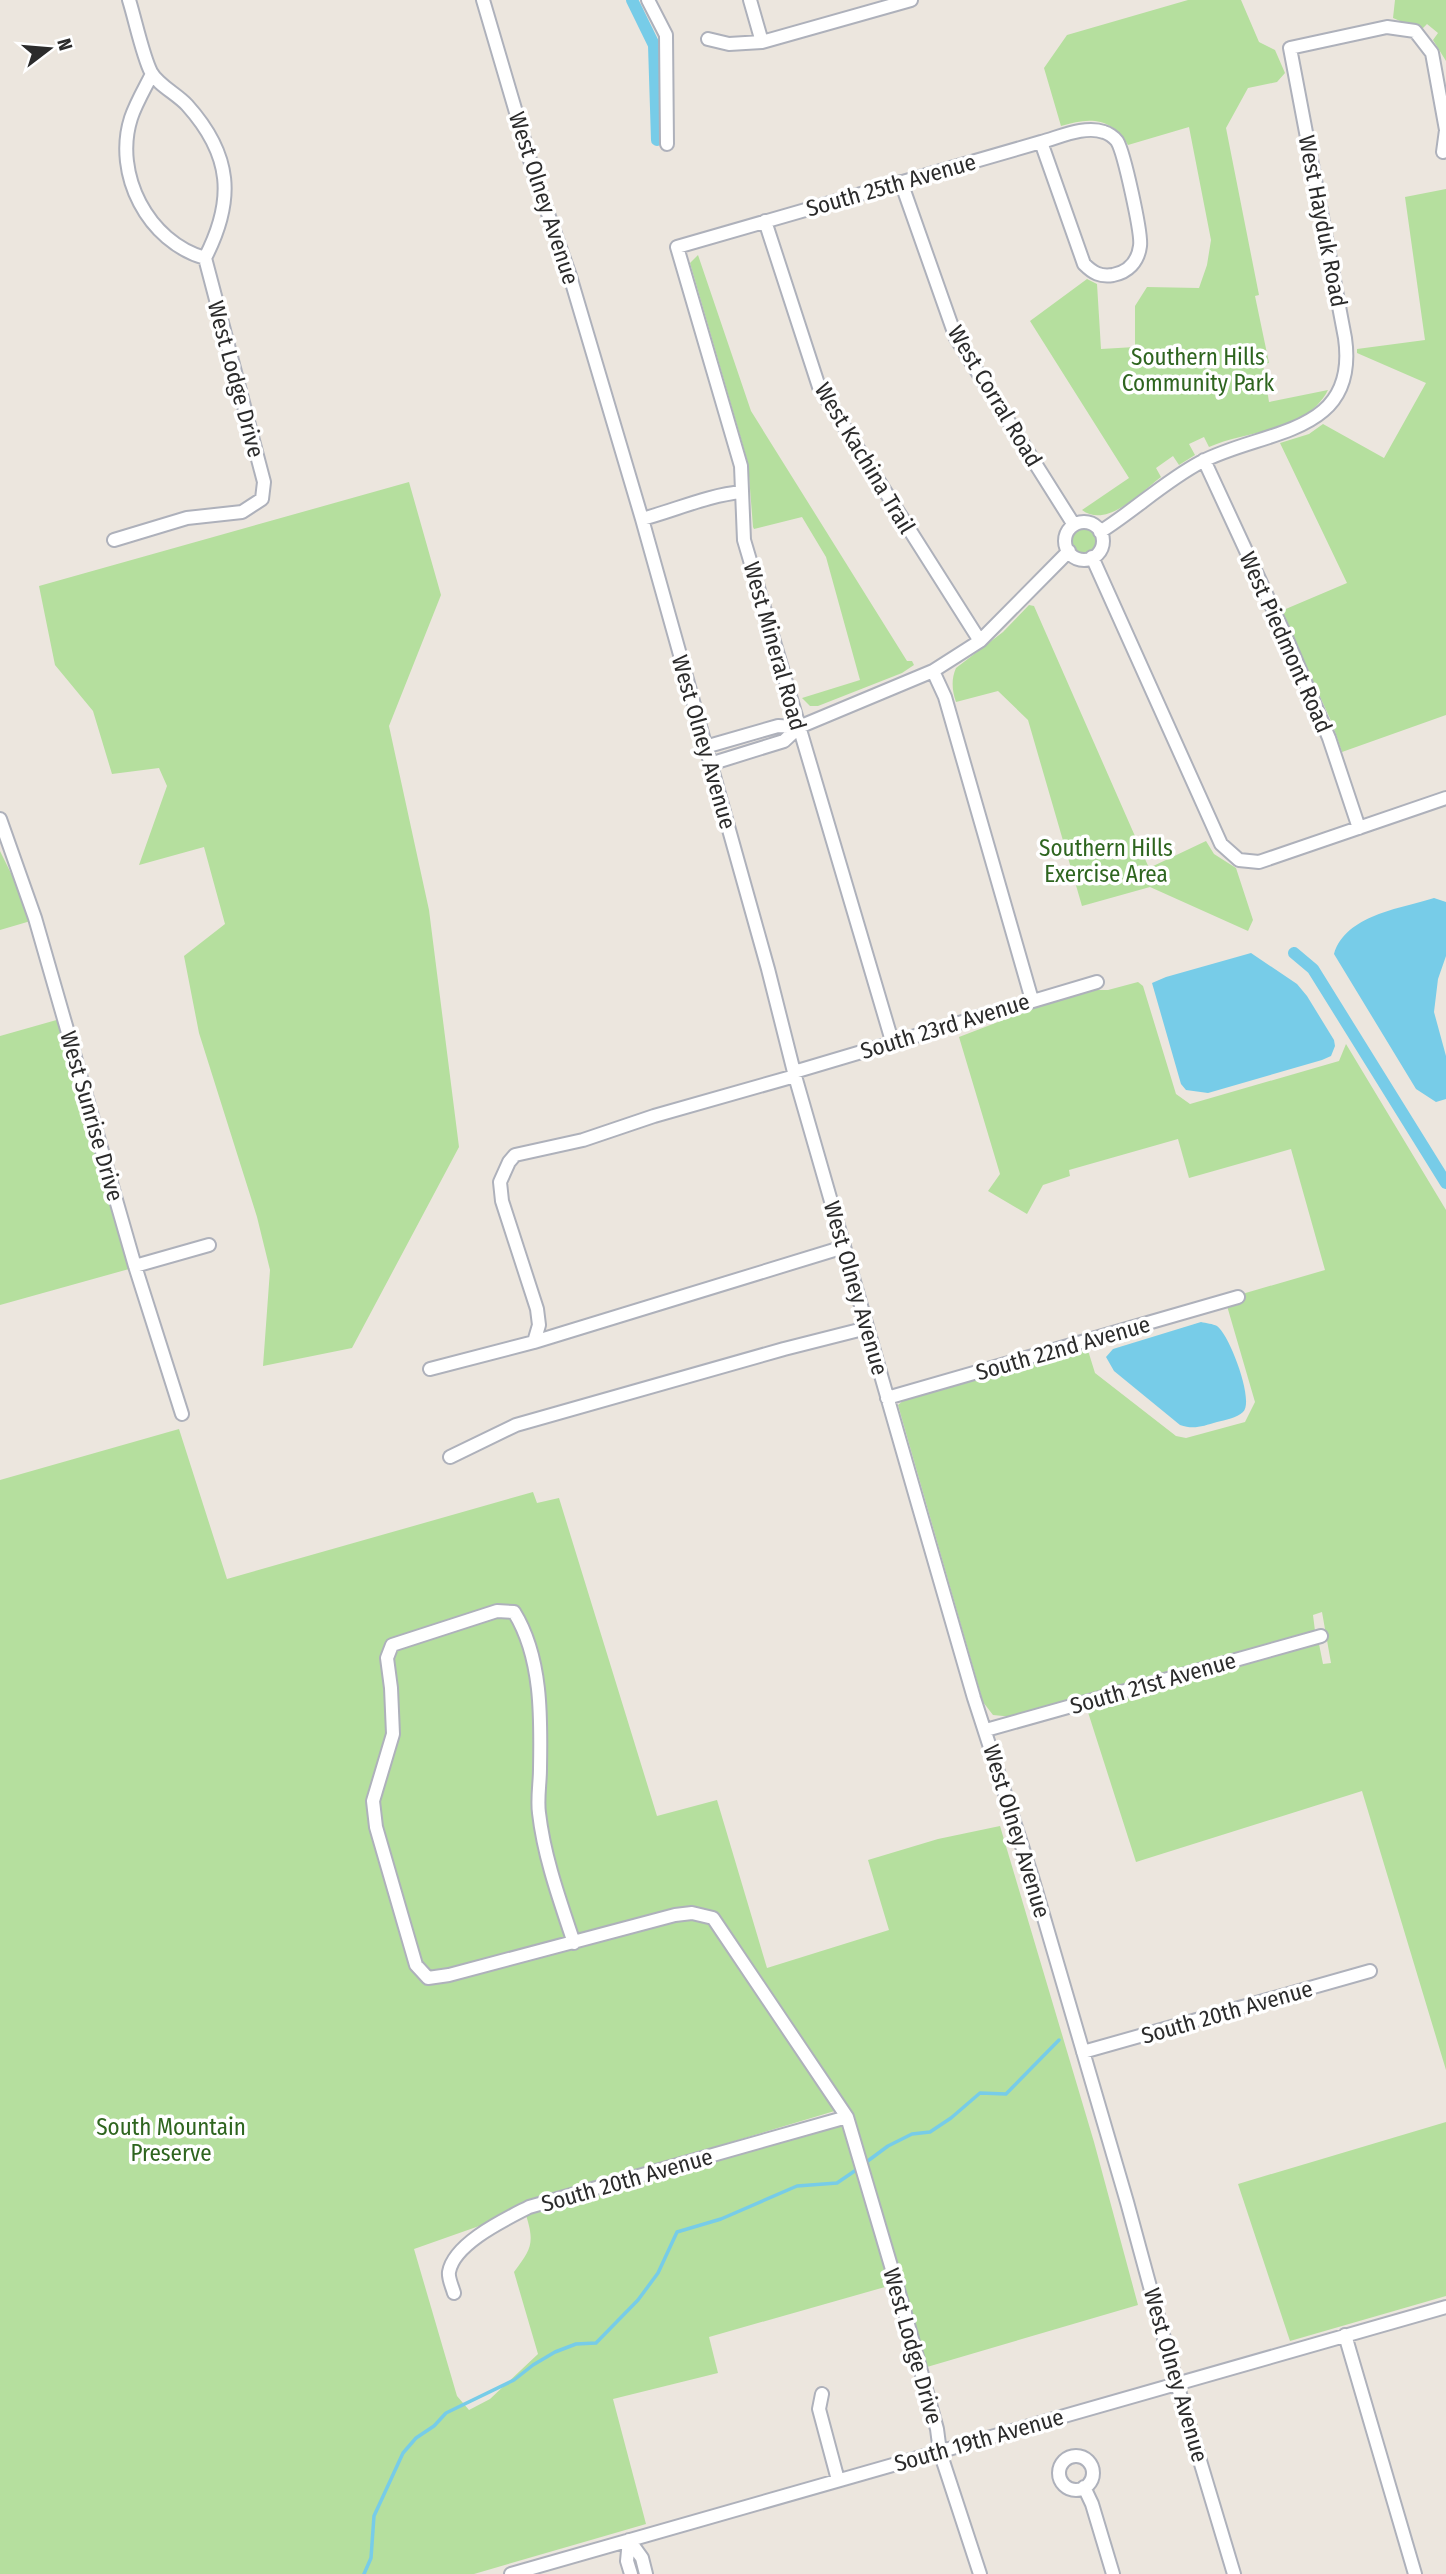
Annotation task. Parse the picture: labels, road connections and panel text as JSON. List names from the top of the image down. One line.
{"streets":{"street":["South 25th Avenue","West Olney Avenue","West Hayduk Road","West Lodge Drive","West Corral Road","West Kachina Trail","West Piedmont Road","West Mineral Road","South 23rd Avenue","West Sunrise Drive","South 22nd Avenue","South 21st Avenue","South 20th Avenue","South 19th Avenue"]},"crossings":[["South 25th Avenue","West Corral Road"],["South 25th Avenue","West Kachina Trail"],["South 25th Avenue","West Mineral Road"],["West Olney Avenue","South 23rd Avenue"],["West Olney Avenue","South 22nd Avenue"],["West Olney Avenue","South 21st Avenue"],["West Olney Avenue","South 20th Avenue"],["West Olney Avenue","South 19th Avenue"],["West Hayduk Road","West Piedmont Road"],["West Lodge Drive","South 20th Avenue"],["West Lodge Drive","South 19th Avenue"],["West Mineral Road","South 23rd Avenue"]],"parks":["Southern Hills Community Park","Southern Hills Exercise Area","South Mountain Preserve"],"north":"right"}
